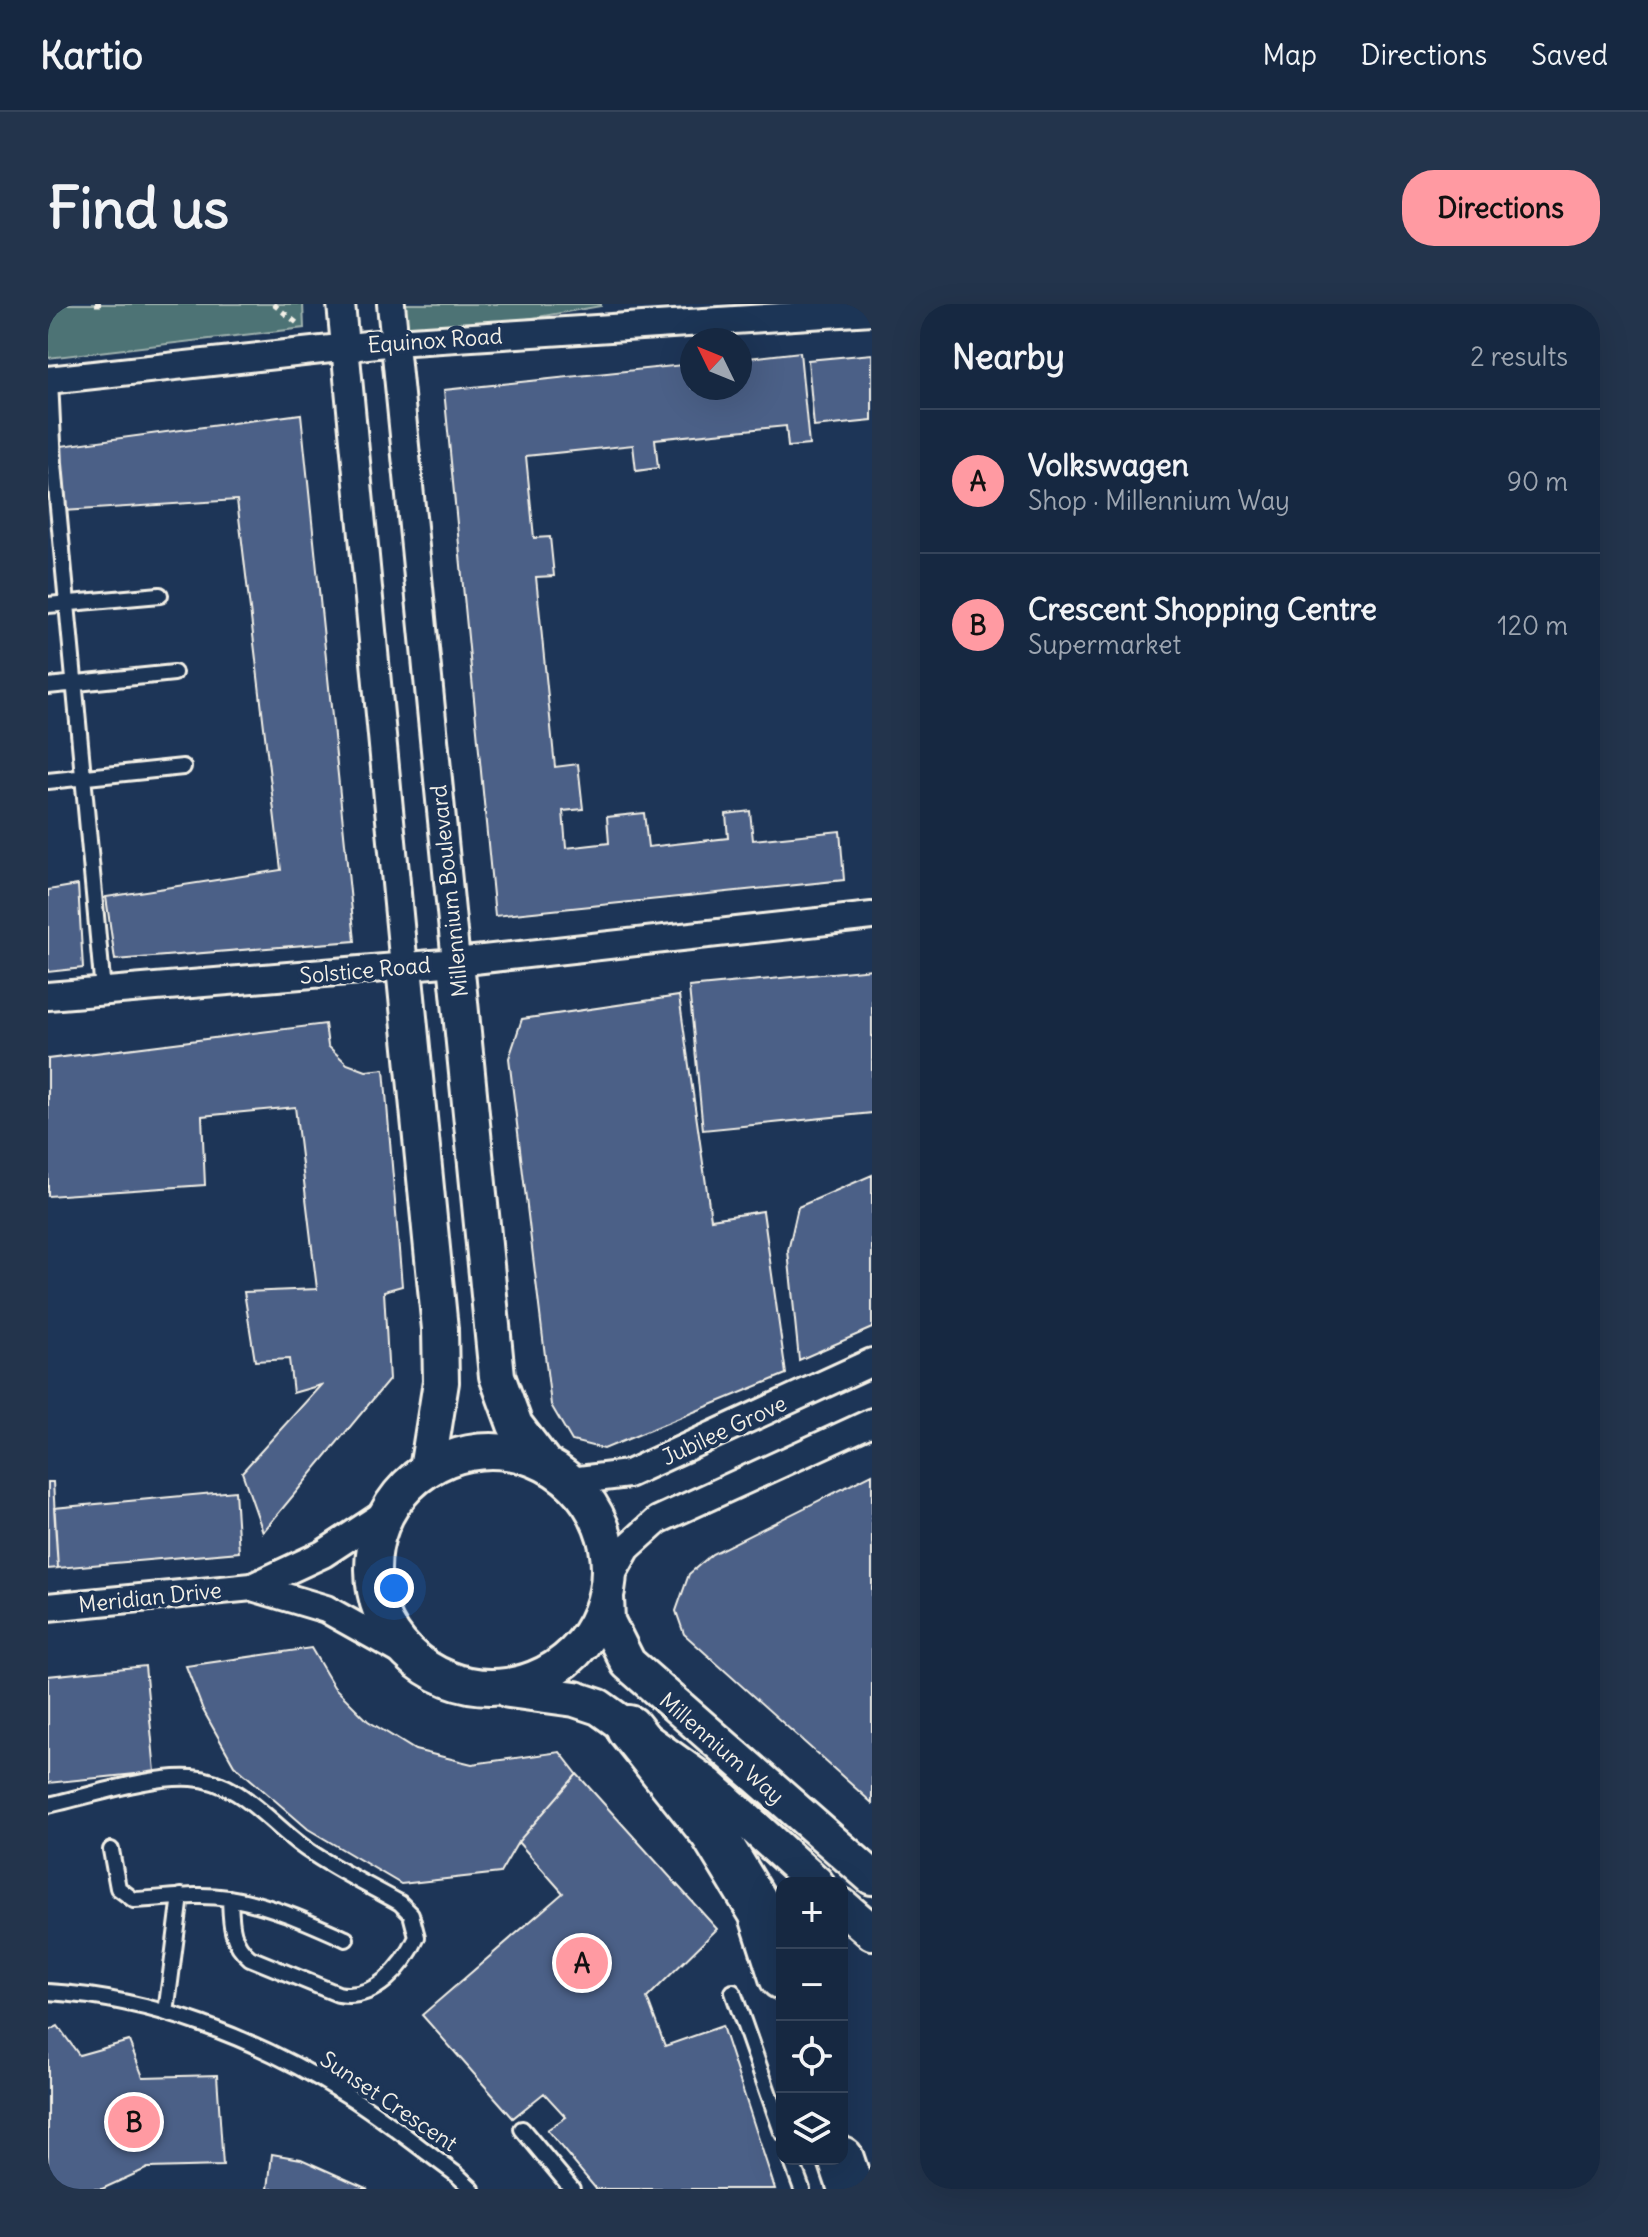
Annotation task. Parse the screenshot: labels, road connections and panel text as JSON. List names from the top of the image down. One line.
{"streets":{"street":["Equinox Road","Millennium Boulevard","Solstice Road","Jubilee Grove","Meridian Drive","Millennium Way"],"lane":["Sunset Crescent"]},"crossings":[["Equinox Road","Millennium Boulevard"],["Millennium Boulevard","Solstice Road"],["Millennium Boulevard","Jubilee Grove"],["Millennium Boulevard","Meridian Drive"],["Millennium Boulevard","Millennium Way"],["Jubilee Grove","Meridian Drive"],["Jubilee Grove","Millennium Way"],["Meridian Drive","Millennium Way"]],"north":"top left","page":{"header":"Kartio","nav":["Map","Directions","Saved"],"buttons":"Directions","title":"Find us","heading":["Nearby","2 results"],"list":[{"mark":"A","name":"Volkswagen","note":"Shop · Millennium Way","value":"90 m"},{"mark":"B","name":"Crescent Shopping Centre","note":"Supermarket","value":"120 m"}],"map_buttons":["+","−"],"pins":["A","B"]}}
